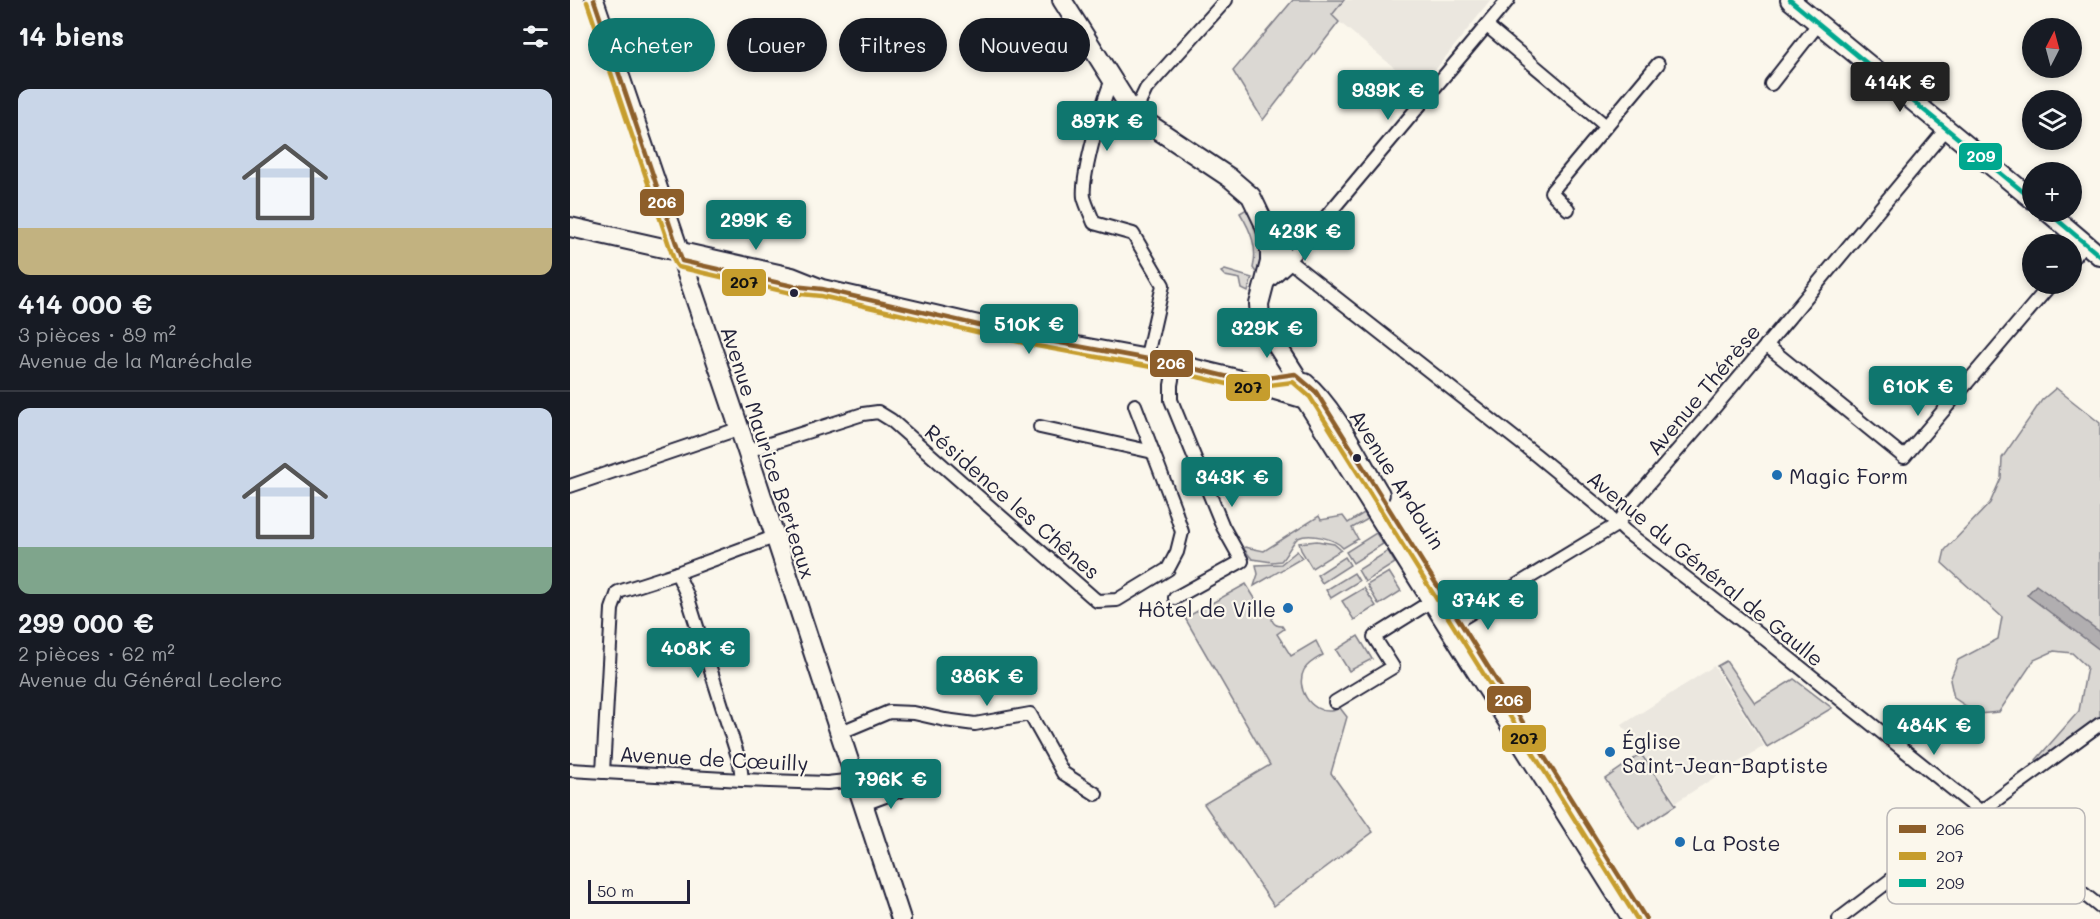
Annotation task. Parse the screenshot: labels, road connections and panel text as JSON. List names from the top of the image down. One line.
{"streets":{"street":["Avenue Thérèse","Avenue Maurice Berteaux","Avenue Ardouin","Résidence les Chênes","Avenue du Général de Gaulle","Avenue de Cœuilly"]},"crossings":[["Avenue Thérèse","Avenue Ardouin"],["Avenue Thérèse","Avenue du Général de Gaulle"],["Avenue Maurice Berteaux","Résidence les Chênes"],["Avenue Maurice Berteaux","Avenue de Cœuilly"],["Avenue Ardouin","Avenue du Général de Gaulle"]],"places":["Magic Form","Hôtel de Ville","Église Saint-Jean-Baptiste","La Poste"],"lines":["transit line 206","transit line 209","transit line 207"],"legend":["206","207","209"],"scale_bar":"50 m","north":"top","page":{"heading":"14 biens","map_buttons":["+","−"],"chip":["Acheter","Louer","Filtres","Nouveau"],"price":["414K €","939K €","897K €","299K €","423K €","510K €","329K €","610K €","343K €","374K €","408K €","386K €","484K €","796K €"],"list":[{"name":"414 000 €","note":"3 pièces · 89 m² · Avenue de la Maréchale"},{"name":"299 000 €","note":"2 pièces · 62 m² · Avenue du Général Leclerc"}],"scale":"50 m"}}
